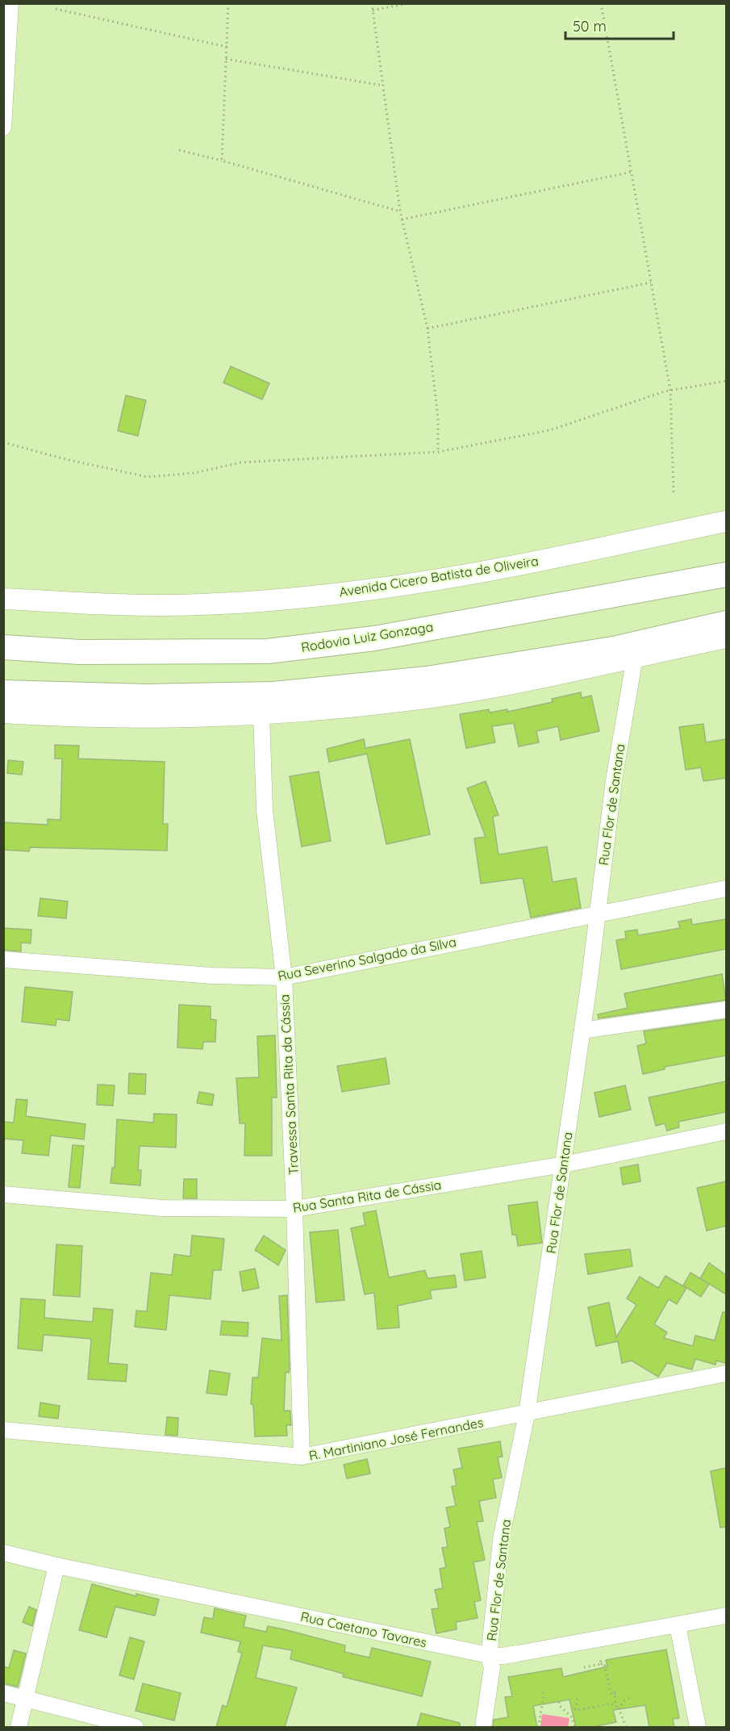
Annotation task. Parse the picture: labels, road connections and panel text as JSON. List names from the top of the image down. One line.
{"streets":{"highway":["Rodovia Luiz Gonzaga"],"main road":["Avenida Cicero Batista de Oliveira"],"street":["Rua Flor de Santana","Rua Severino Salgado da Silva","Travessa Santa Rita da Cássia","Rua Santa Rita de Cássia","R. Martiniano José Fernandes","Rua Caetano Tavares"]},"crossings":[["Rua Flor de Santana","Rua Severino Salgado da Silva"],["Rua Flor de Santana","Rua Santa Rita de Cássia"],["Rua Flor de Santana","R. Martiniano José Fernandes"],["Rua Flor de Santana","Rua Caetano Tavares"],["Rua Severino Salgado da Silva","Travessa Santa Rita da Cássia"],["Travessa Santa Rita da Cássia","Rua Santa Rita de Cássia"],["Travessa Santa Rita da Cássia","R. Martiniano José Fernandes"]],"scale_bar":"50 m"}
